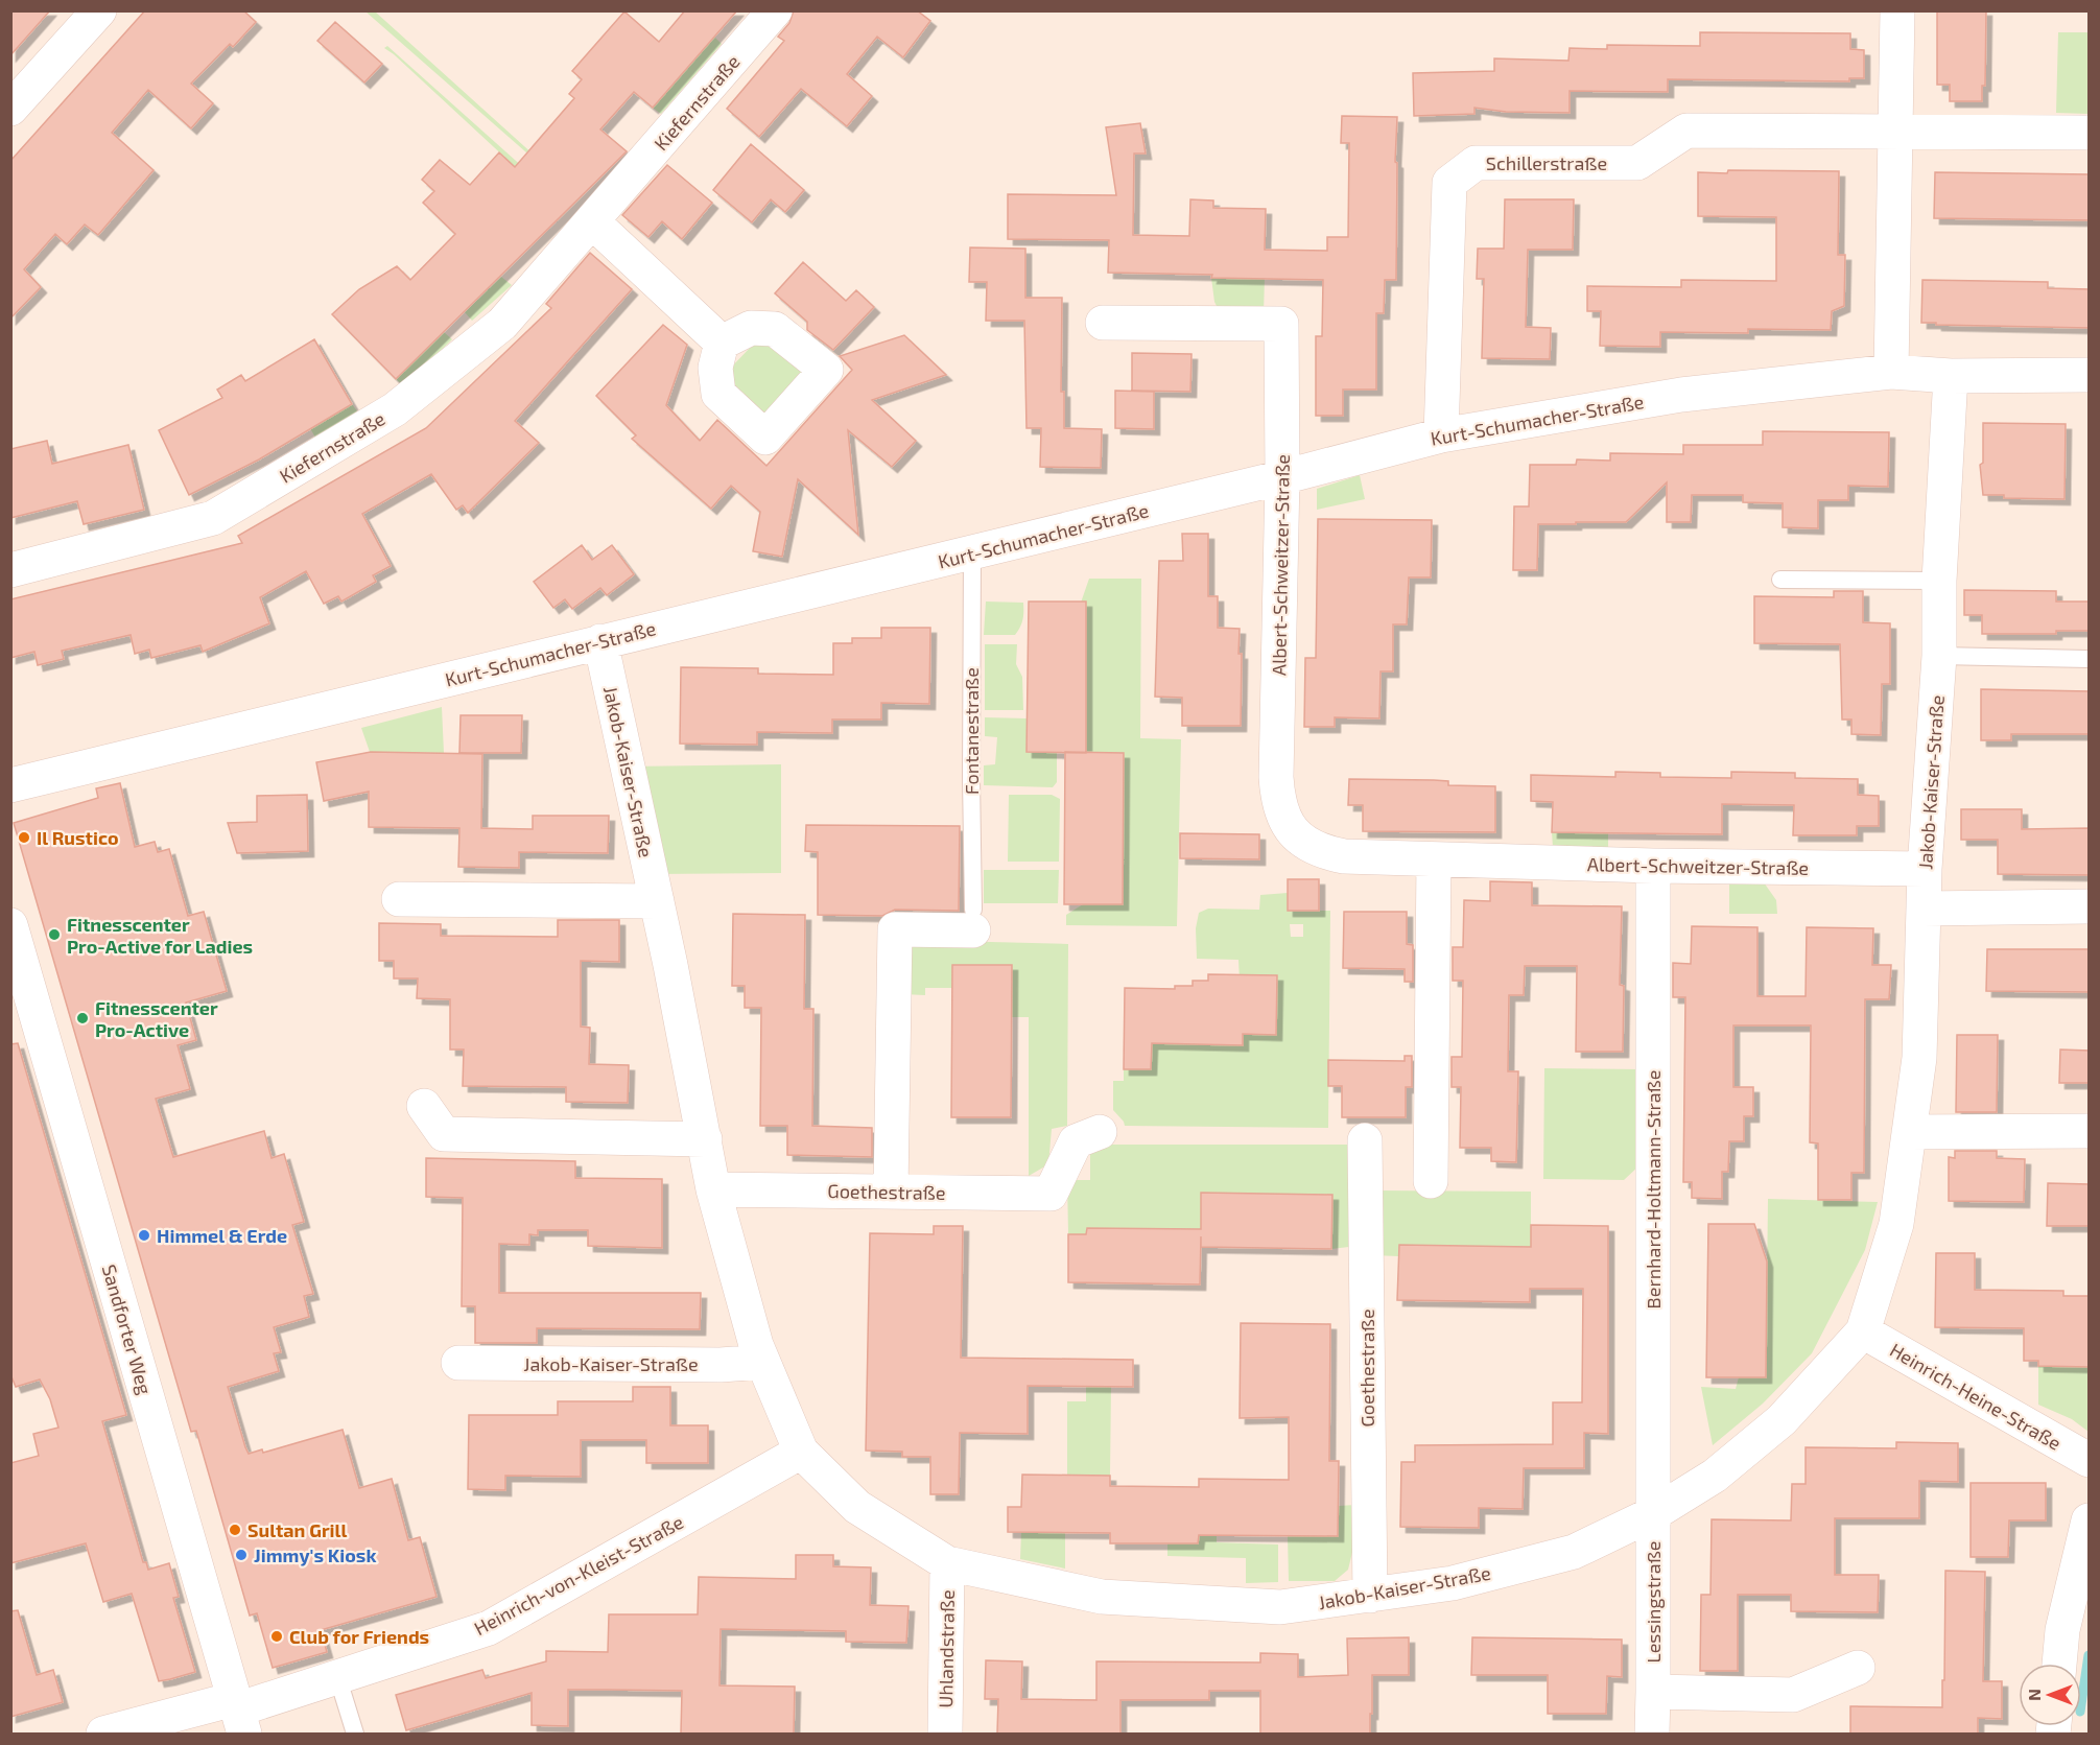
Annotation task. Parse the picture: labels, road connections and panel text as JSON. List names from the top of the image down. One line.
{"streets":{"street":["Kiefernstraße","Schillerstraße","Kurt-Schumacher-Straße","Albert-Schweitzer-Straße","Fontanestraße","Jakob-Kaiser-Straße","Bernhard-Holtmann-Straße","Goethestraße","Sandforter Weg","Heinrich-Heine-Straße","Heinrich-von-Kleist-Straße","Lessingstraße","Uhlandstraße"]},"crossings":[["Schillerstraße","Kurt-Schumacher-Straße"],["Kurt-Schumacher-Straße","Albert-Schweitzer-Straße"],["Kurt-Schumacher-Straße","Fontanestraße"],["Kurt-Schumacher-Straße","Jakob-Kaiser-Straße"],["Albert-Schweitzer-Straße","Jakob-Kaiser-Straße"],["Albert-Schweitzer-Straße","Bernhard-Holtmann-Straße"],["Fontanestraße","Goethestraße"],["Jakob-Kaiser-Straße","Bernhard-Holtmann-Straße"],["Jakob-Kaiser-Straße","Goethestraße"],["Jakob-Kaiser-Straße","Heinrich-Heine-Straße"],["Jakob-Kaiser-Straße","Heinrich-von-Kleist-Straße"],["Jakob-Kaiser-Straße","Lessingstraße"],["Jakob-Kaiser-Straße","Uhlandstraße"],["Bernhard-Holtmann-Straße","Lessingstraße"],["Sandforter Weg","Heinrich-von-Kleist-Straße"]],"places":["Il Rustico","Fitnesscenter Pro-Active for Ladies","Fitnesscenter Pro-Active","Himmel & Erde","Sultan Grill","Jimmy's Kiosk","Club for Friends"],"north":"left"}
